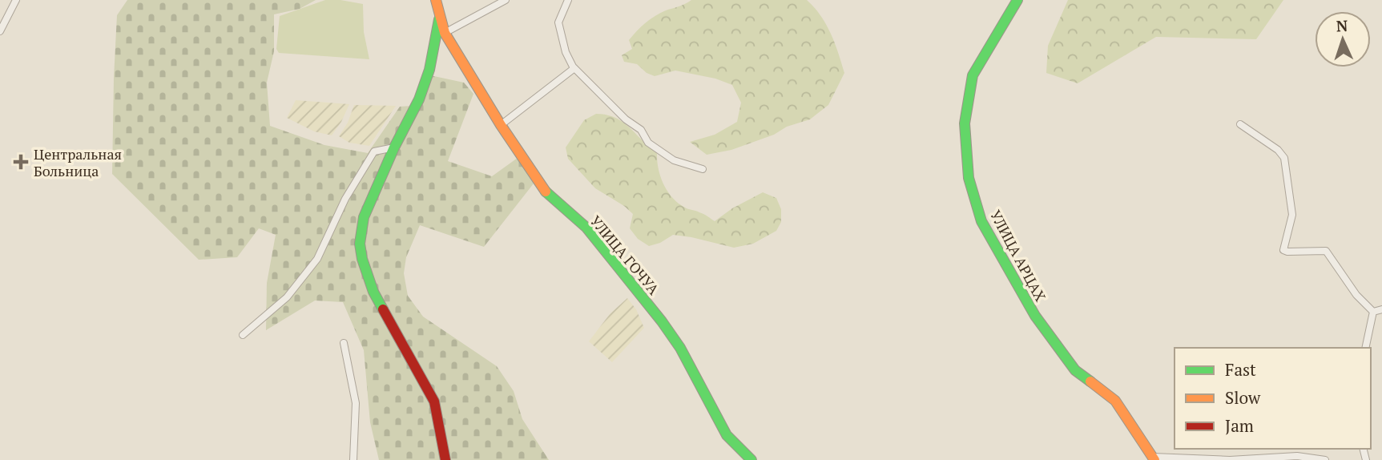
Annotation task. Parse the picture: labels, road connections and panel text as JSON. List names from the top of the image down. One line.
{"streets":{"street":["УЛИЦА ГОЧУА","УЛИЦА АРЦАХ"]},"places":{"health":["Центральная Больница"]},"legend":["Fast","Slow","Jam"],"north":"top"}
